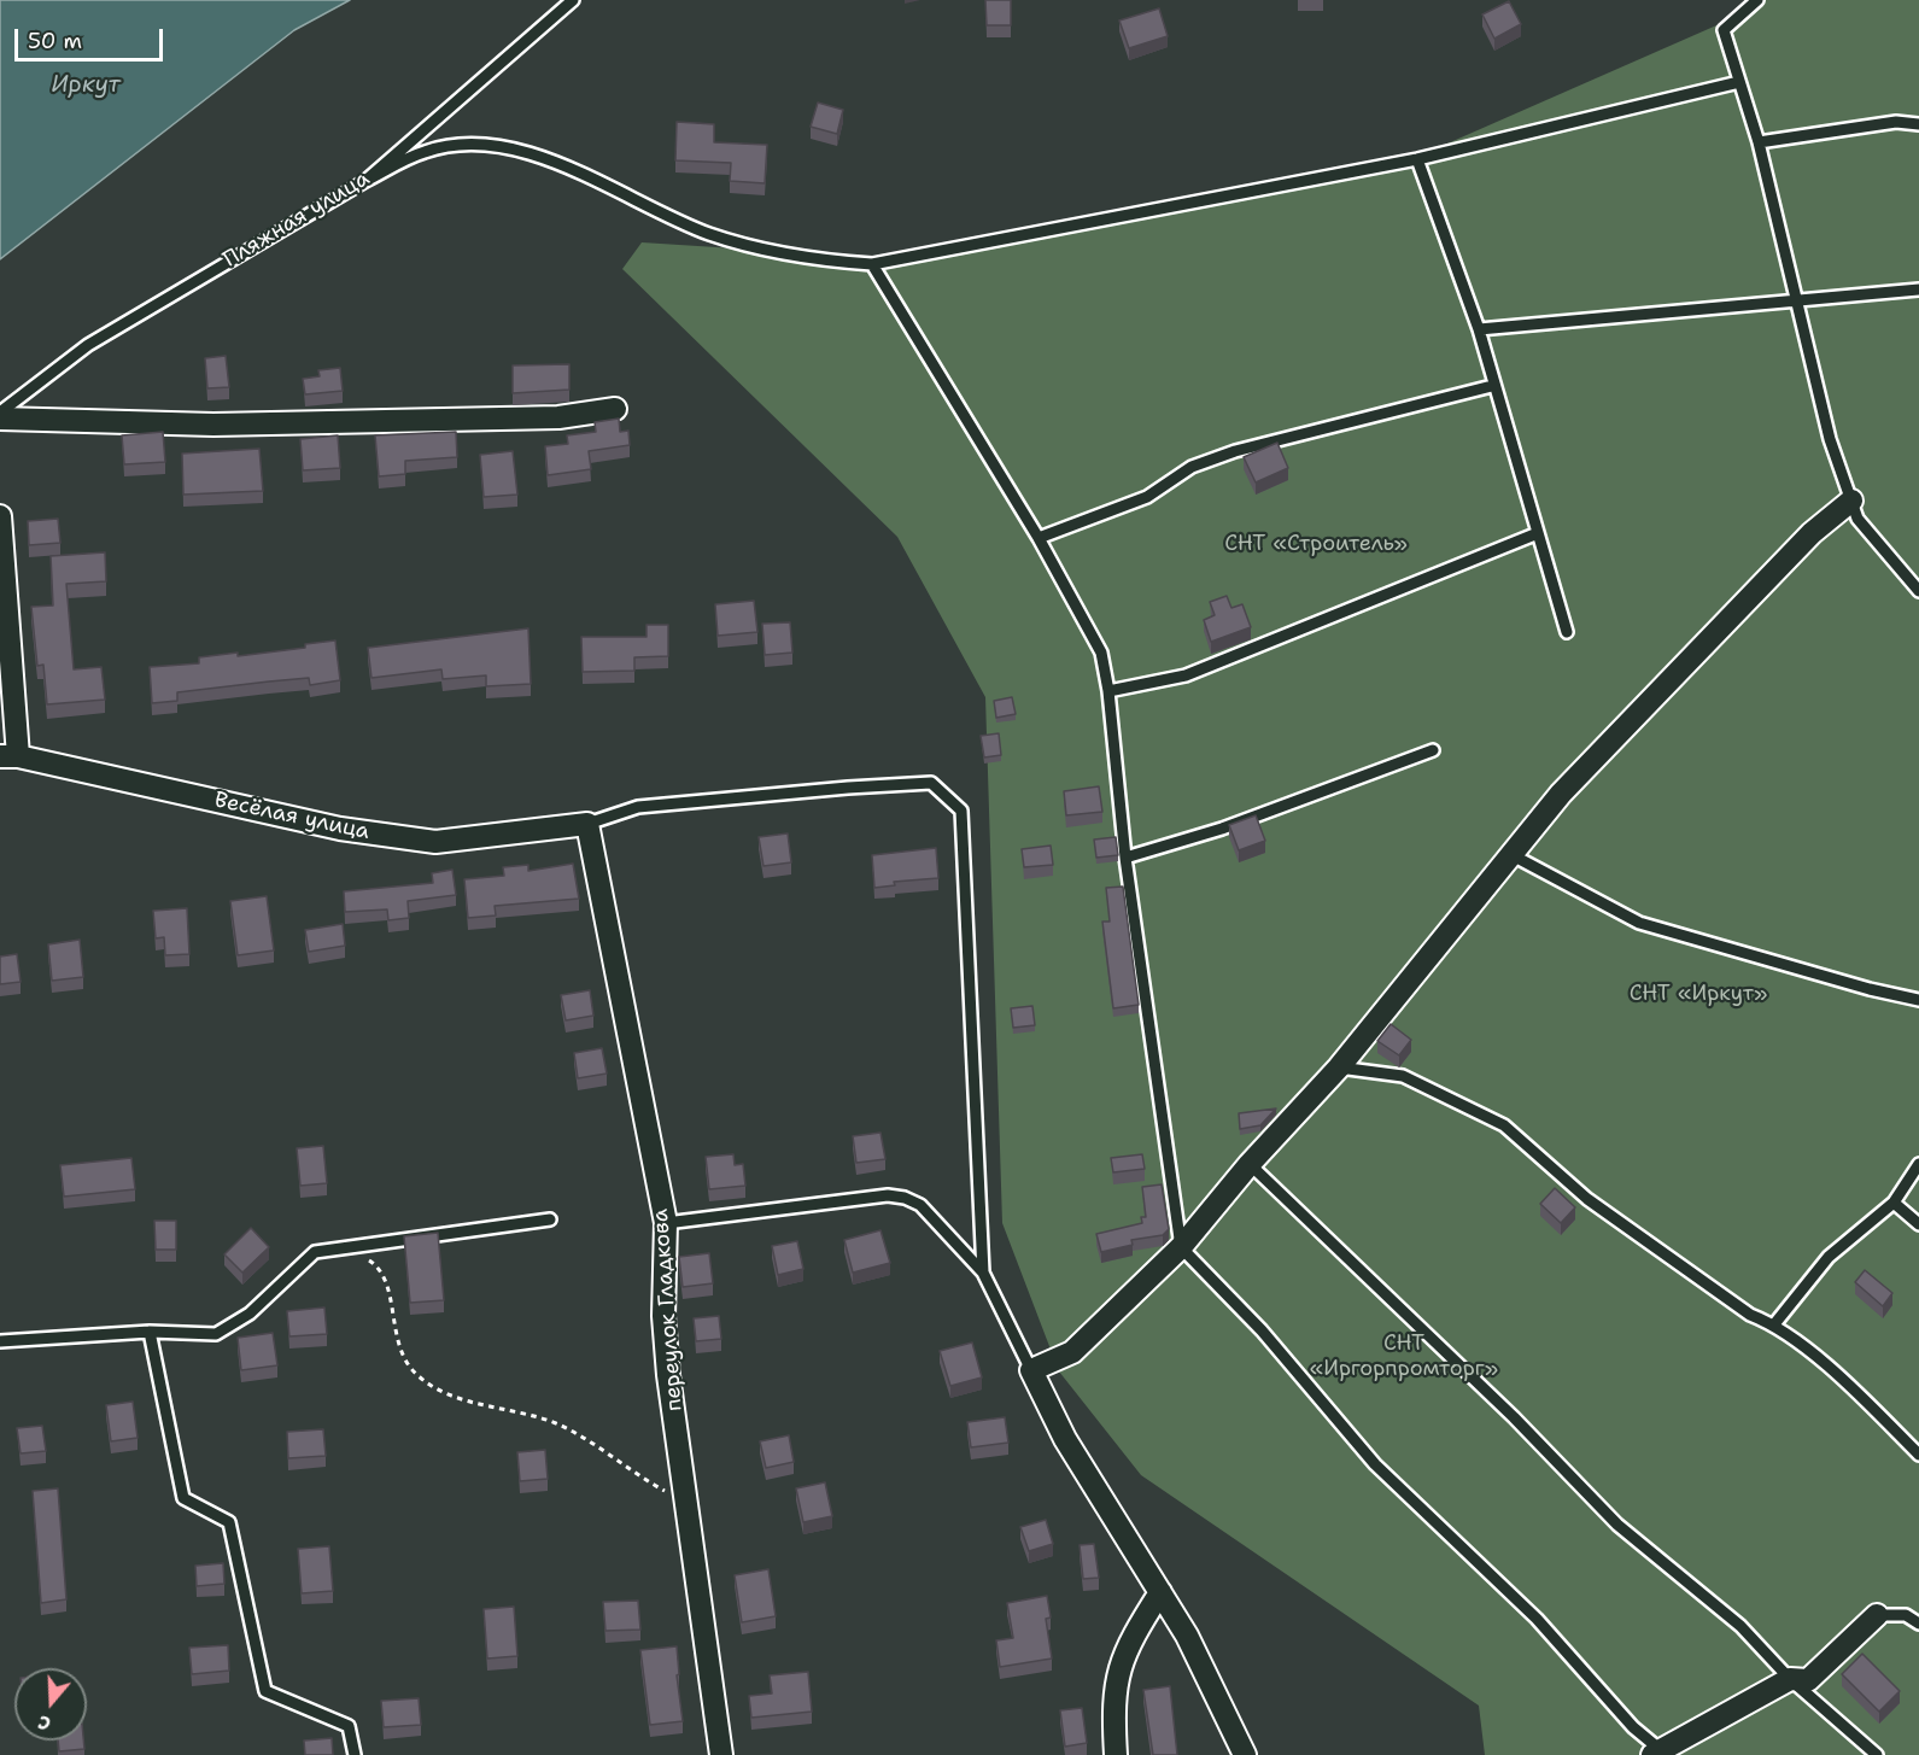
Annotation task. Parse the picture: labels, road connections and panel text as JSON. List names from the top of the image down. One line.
{"streets":{"street":["Весёлая улица","переулок Гладкова"],"lane":["Пляжная улица"]},"crossings":[["Весёлая улица","переулок Гладкова"]],"water":["Иркут"],"parks":["СНТ «Строитель»","СНТ «Иркут»","СНТ «Иргорпромторг»"],"scale_bar":"50 m","north":"bottom"}
